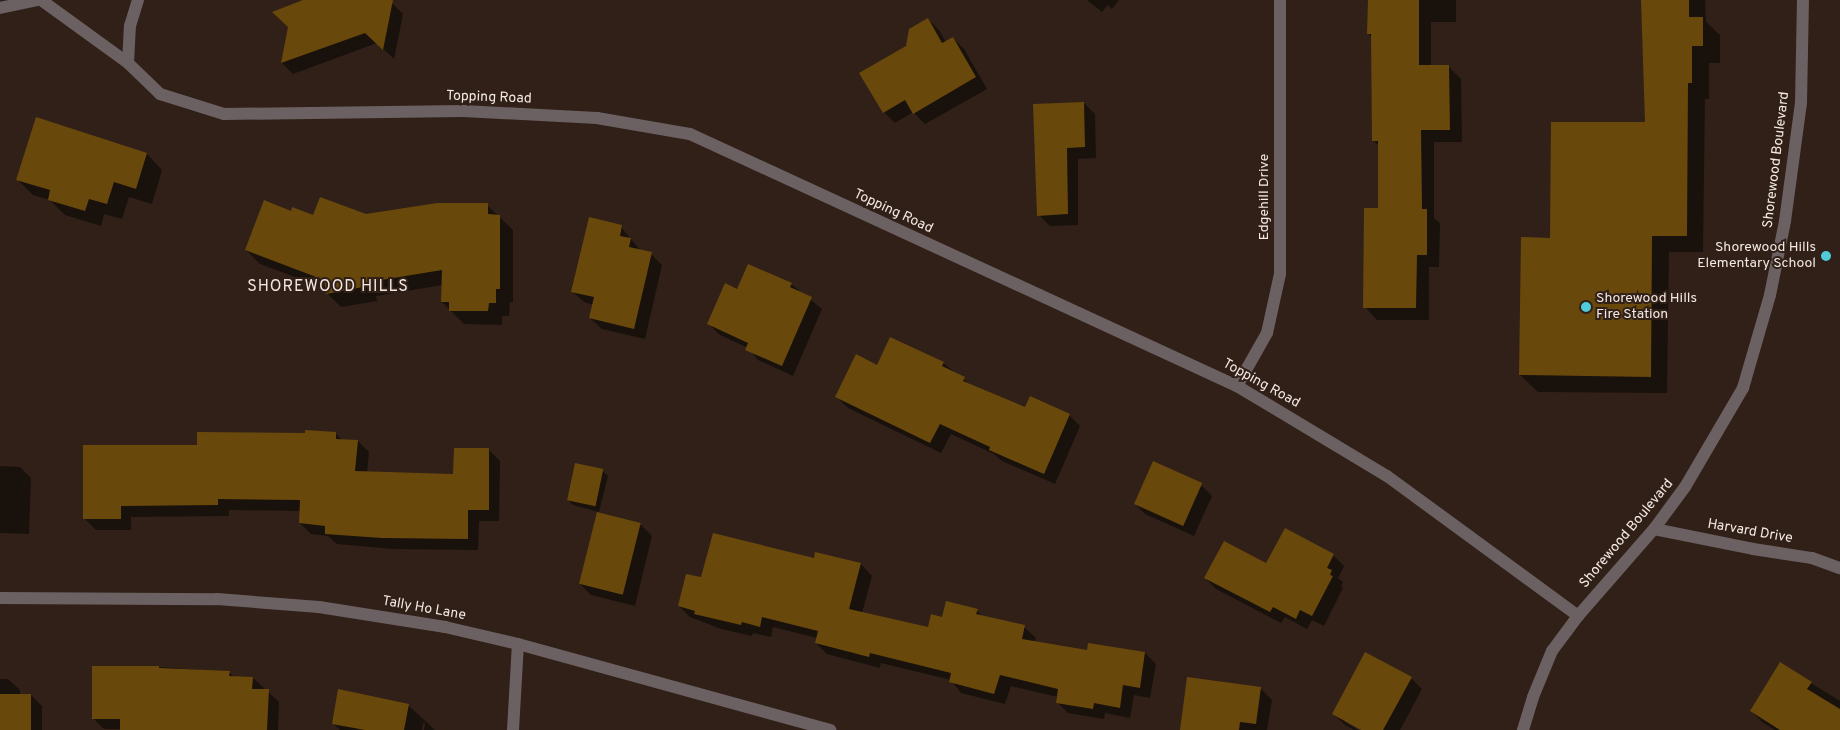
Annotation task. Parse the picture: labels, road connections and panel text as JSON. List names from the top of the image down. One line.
{"streets":{"street":["Topping Road","Shorewood Boulevard","Edgehill Drive","Harvard Drive","Tally Ho Lane"]},"crossings":[["Topping Road","Shorewood Boulevard"],["Topping Road","Edgehill Drive"],["Shorewood Boulevard","Harvard Drive"]],"districts":["SHOREWOOD HILLS"],"places":["Shorewood Hills Elementary School","Shorewood Hills Fire Station"]}
